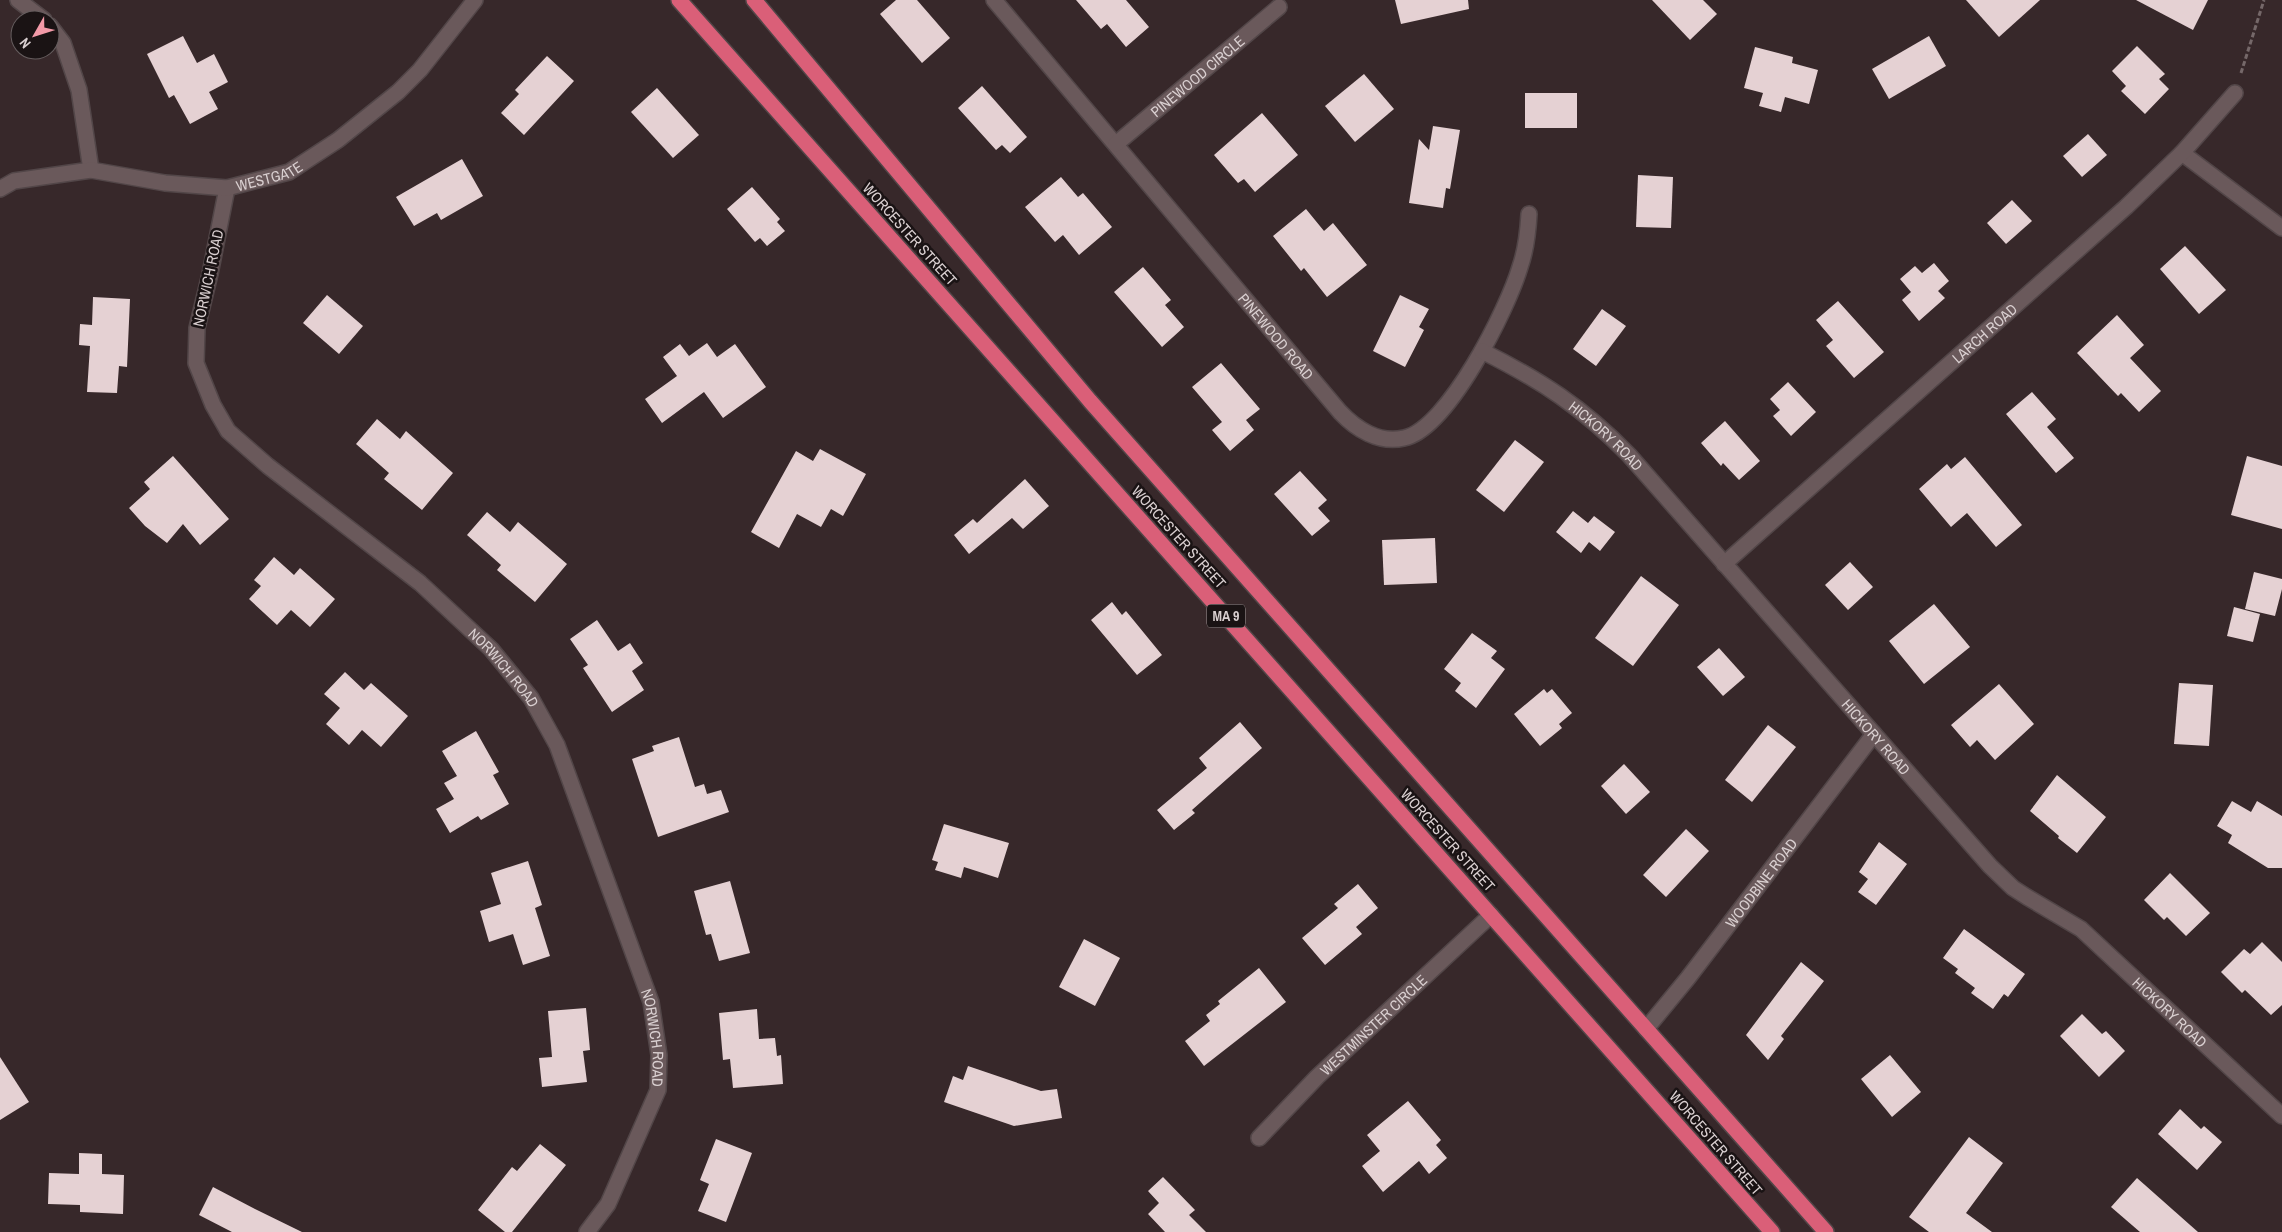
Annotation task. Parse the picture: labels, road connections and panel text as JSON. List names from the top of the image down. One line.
{"streets":{"highway":["WORCESTER STREET","MA 9"],"street":["PINEWOOD CIRCLE","WESTGATE","NORWICH ROAD","LARCH ROAD","PINEWOOD ROAD","HICKORY ROAD","WOODBINE ROAD","WESTMINSTER CIRCLE"]},"crossings":[["PINEWOOD CIRCLE","PINEWOOD ROAD"],["WESTGATE","NORWICH ROAD"],["WORCESTER STREET","WOODBINE ROAD"],["WORCESTER STREET","WESTMINSTER CIRCLE"],["LARCH ROAD","HICKORY ROAD"],["PINEWOOD ROAD","HICKORY ROAD"],["HICKORY ROAD","WOODBINE ROAD"]],"north":"bottom left"}
